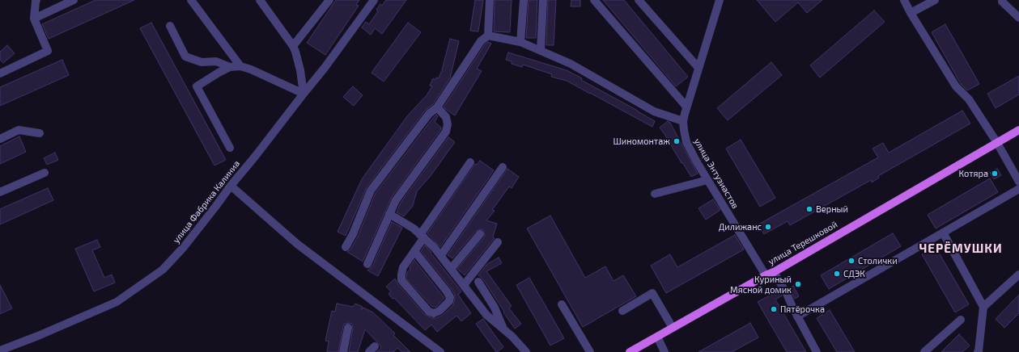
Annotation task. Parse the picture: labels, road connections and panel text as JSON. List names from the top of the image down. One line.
{"streets":{"main road":["улица Терешковой"],"street":["улица Энтузиастов","улица Фабрика Калиниа"]},"crossings":[["улица Энтузиастов","улица Терешковой"]],"districts":["ЧЕРЁМУШКИ"],"places":["Шиномонтаж","Котяра","Верный","Дилижанс","Столички","СДЭК","Куриный Мясной домик","Пятёрочка"]}
